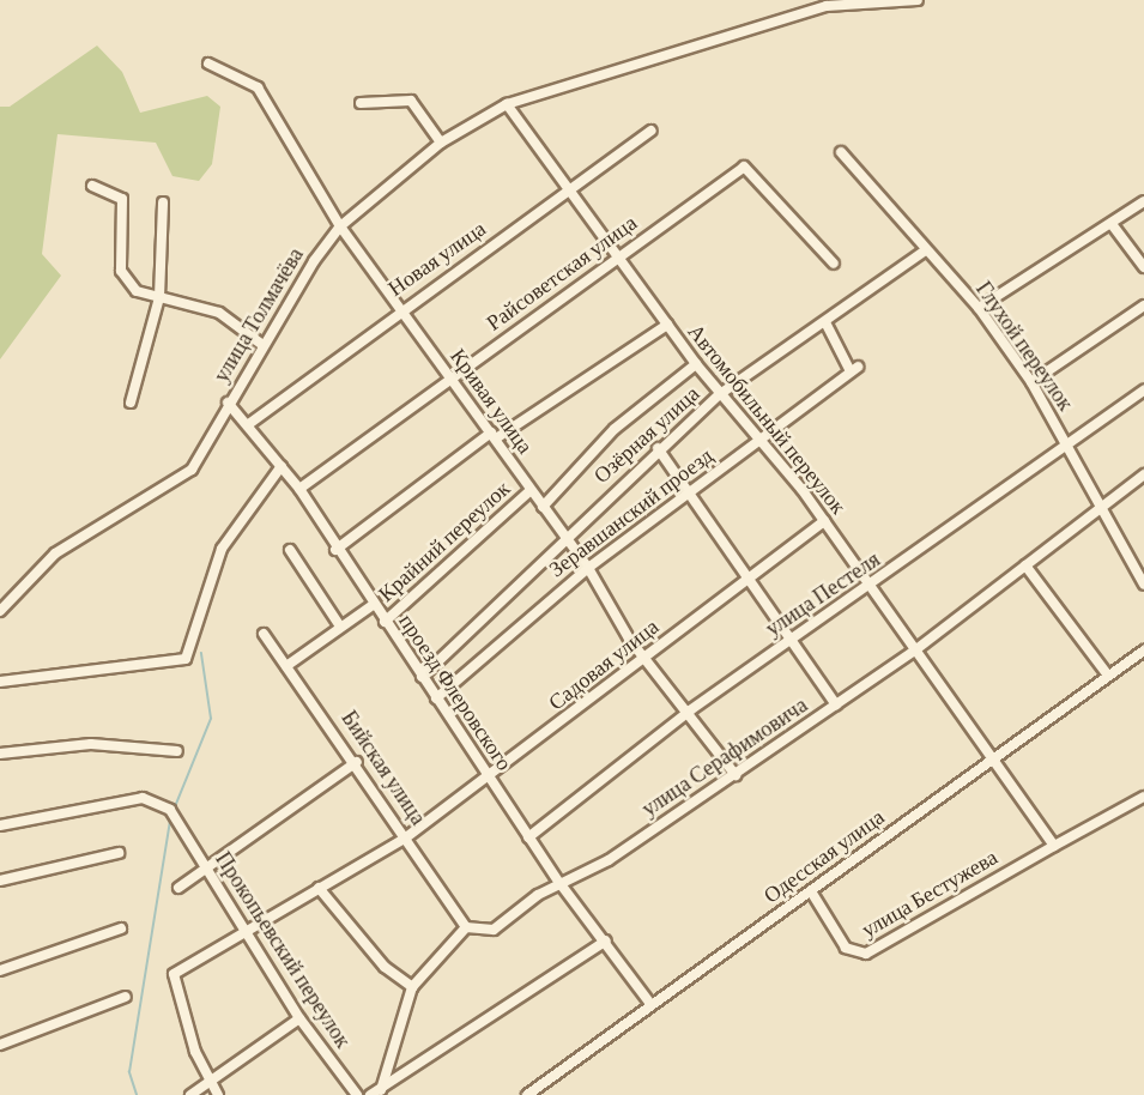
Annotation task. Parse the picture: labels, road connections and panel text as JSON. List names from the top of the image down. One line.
{"streets":{"street":["Новая улица","Райсоветская улица","улица Толмачёва","Глухой переулок","Кривая улица","Автомобильный переулок","Озёрная улица","Зеравшанский проезд","Крайний переулок","улица Пестеля","Садовая улица","проезд Флеровского","улица Серафимовича","Бийская улица","Одесская улица","улица Бестужева","Прокопьевский переулок"]},"crossings":[["Новая улица","Кривая улица"],["Новая улица","Автомобильный переулок"],["Новая улица","проезд Флеровского"],["Райсоветская улица","Кривая улица"],["Райсоветская улица","Автомобильный переулок"],["Райсоветская улица","проезд Флеровского"],["улица Толмачёва","Кривая улица"],["улица Толмачёва","Автомобильный переулок"],["улица Толмачёва","проезд Флеровского"],["Глухой переулок","Озёрная улица"],["Глухой переулок","улица Пестеля"],["Глухой переулок","улица Серафимовича"],["Кривая улица","Озёрная улица"],["Кривая улица","Зеравшанский проезд"],["Кривая улица","Крайний переулок"],["Кривая улица","улица Пестеля"],["Кривая улица","Садовая улица"],["Кривая улица","улица Серафимовича"],["Автомобильный переулок","Озёрная улица"],["Автомобильный переулок","Зеравшанский проезд"],["Автомобильный переулок","Крайний переулок"],["Автомобильный переулок","улица Пестеля"],["Автомобильный переулок","Садовая улица"],["Автомобильный переулок","улица Серафимовича"],["Автомобильный переулок","Одесская улица"],["Озёрная улица","Зеравшанский проезд"],["Озёрная улица","проезд Флеровского"],["Зеравшанский проезд","проезд Флеровского"],["Крайний переулок","проезд Флеровского"],["улица Пестеля","проезд Флеровского"],["Садовая улица","проезд Флеровского"],["Садовая улица","Бийская улица"],["Садовая улица","Прокопьевский переулок"],["проезд Флеровского","улица Серафимовича"],["проезд Флеровского","Одесская улица"],["улица Серафимовича","Бийская улица"],["Одесская улица","улица Бестужева"]]}
